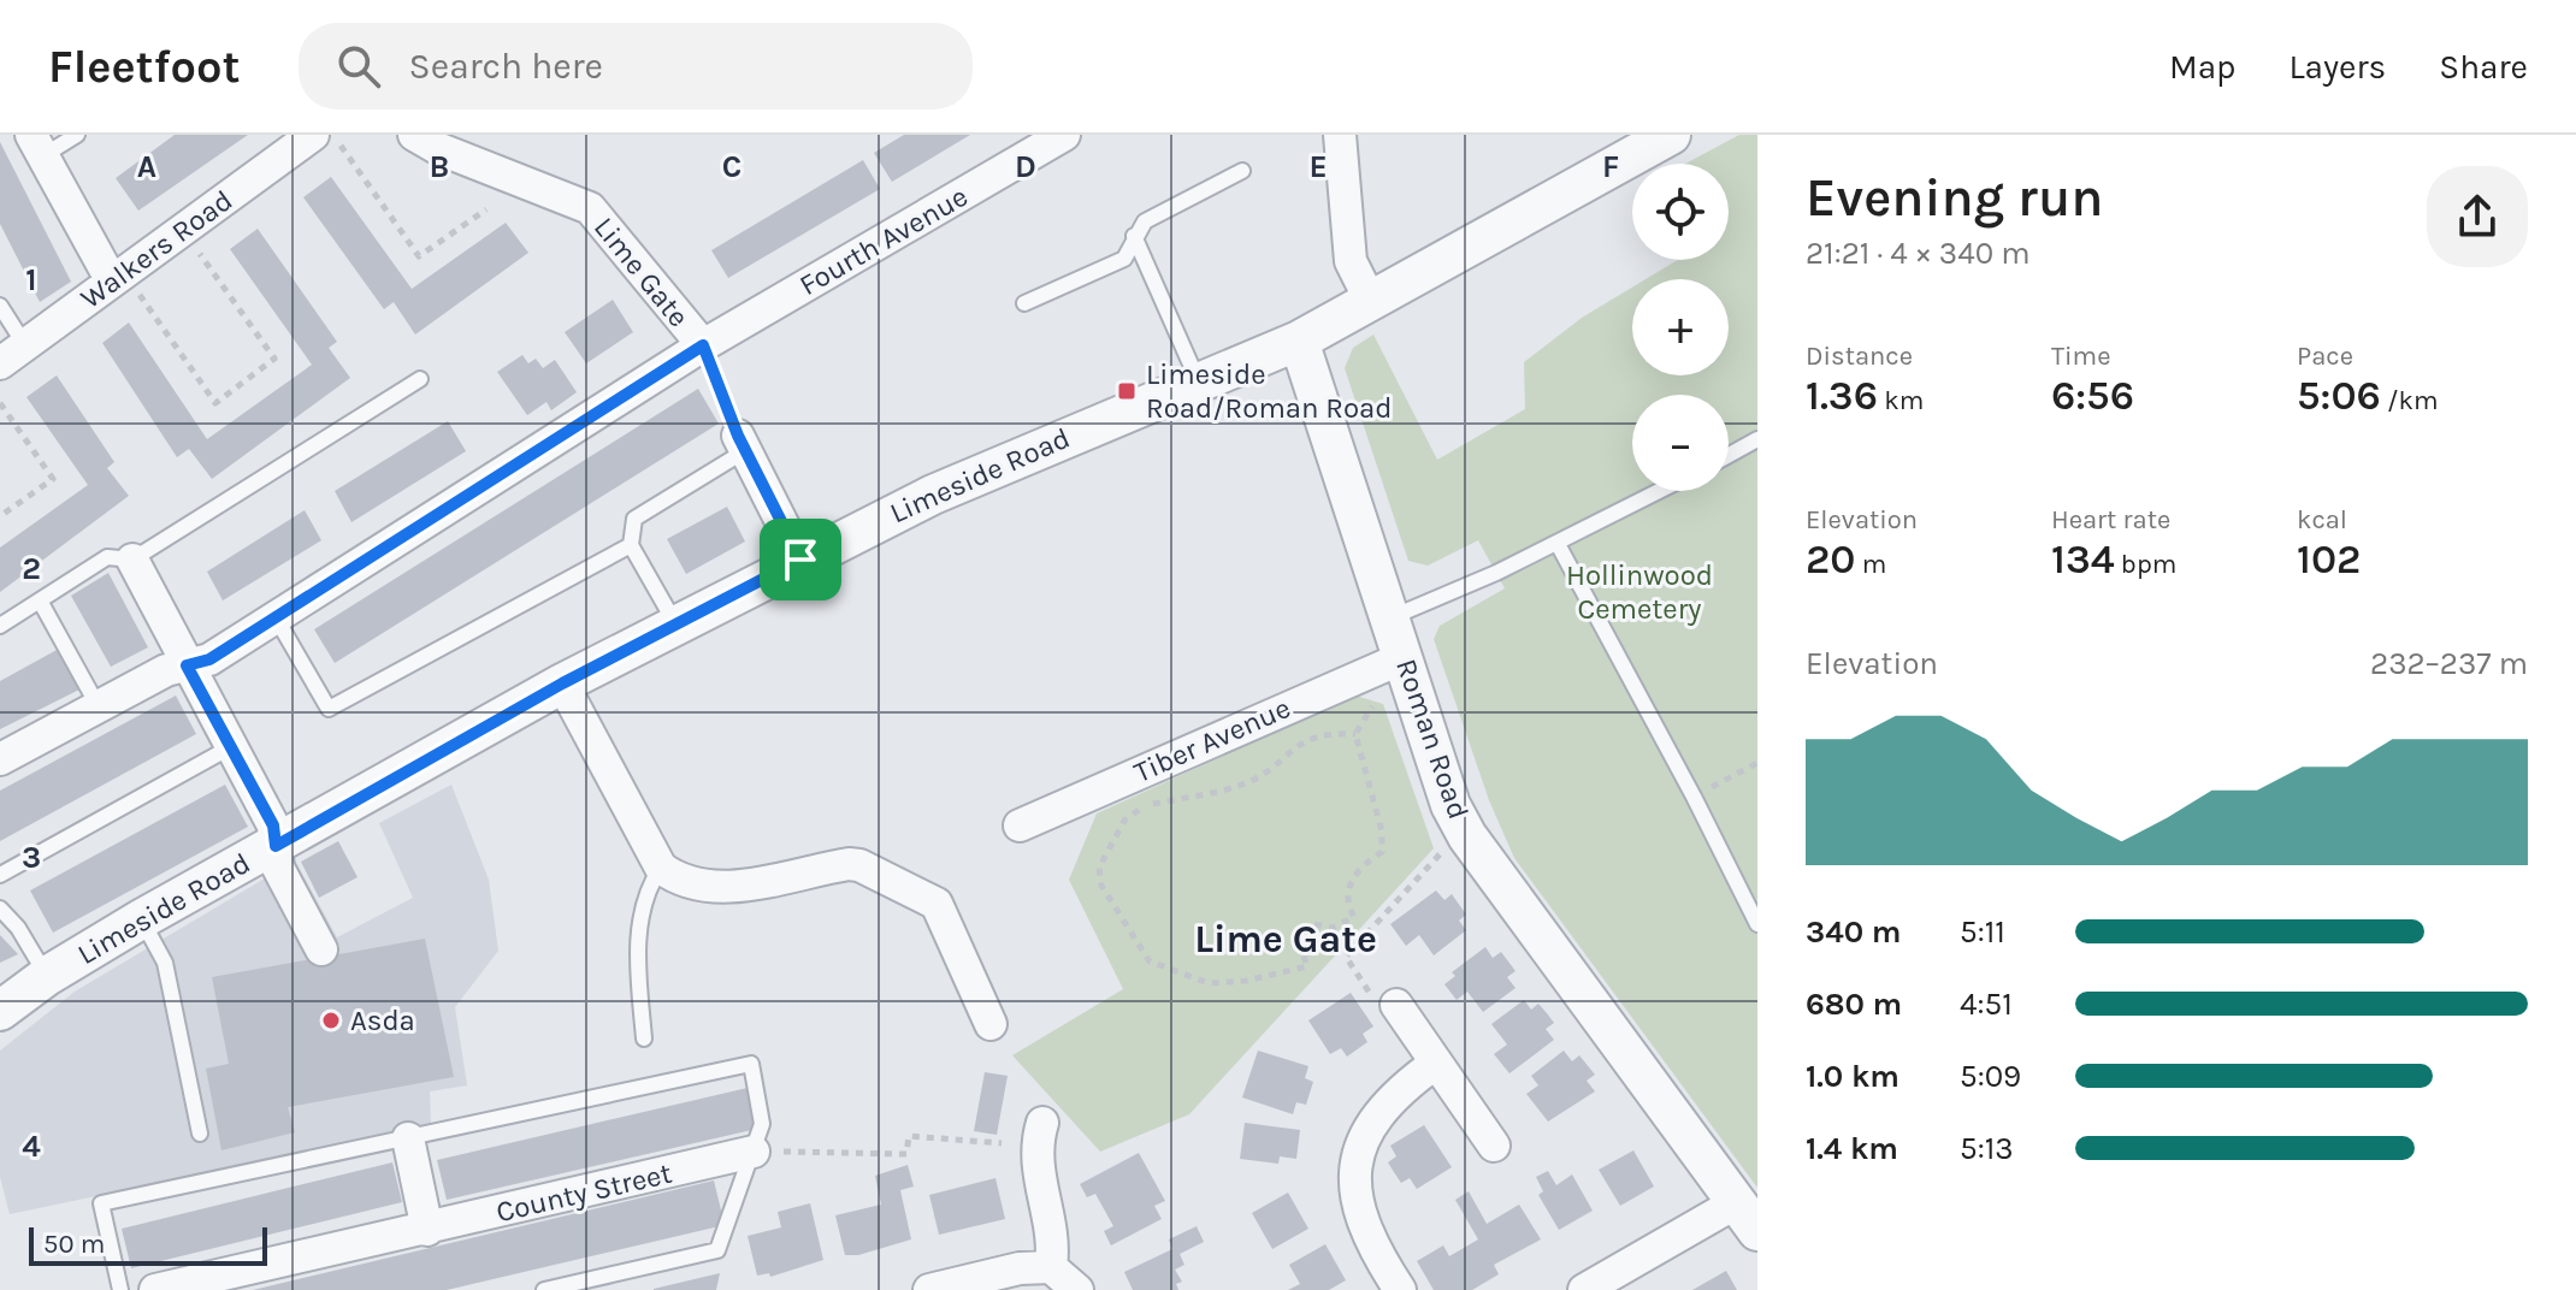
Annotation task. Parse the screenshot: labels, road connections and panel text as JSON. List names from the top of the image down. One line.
{"streets":{"street":["Fourth Avenue","Walkers Road","Lime Gate","Limeside Road","Roman Road","Tiber Avenue","County Street"]},"crossings":[["Fourth Avenue","Lime Gate"],["Limeside Road","Roman Road"],["Roman Road","Tiber Avenue"]],"districts":["Lime Gate"],"parks":["Hollinwood Cemetery"],"places":{"transit":["Limeside Road/Roman Road"],"other":["Asda"]},"scale_bar":"50 m","page":{"header":"Fleetfoot","search":"Search here","nav":["Map","Layers","Share"],"heading":["Evening run","21:21 · 4 × 340 m"],"map_buttons":["+","−"],"stats":[["Distance","1.36 km"],["Time","6:56"],["Pace","5:06 /km"],["Elevation","20 m"],["Heart rate","134 bpm"],["kcal","102"]],"chart":["Elevation","232–237 m"],"list":[{"name":"340 m","note":"5:11"},{"name":"680 m","note":"4:51"},{"name":"1.0 km","note":"5:09"},{"name":"1.4 km","note":"5:13"}],"scale":"50 m"},"grid":{"columns":["A","B","C","D","E","F"],"rows":["1","2","3","4"]}}
